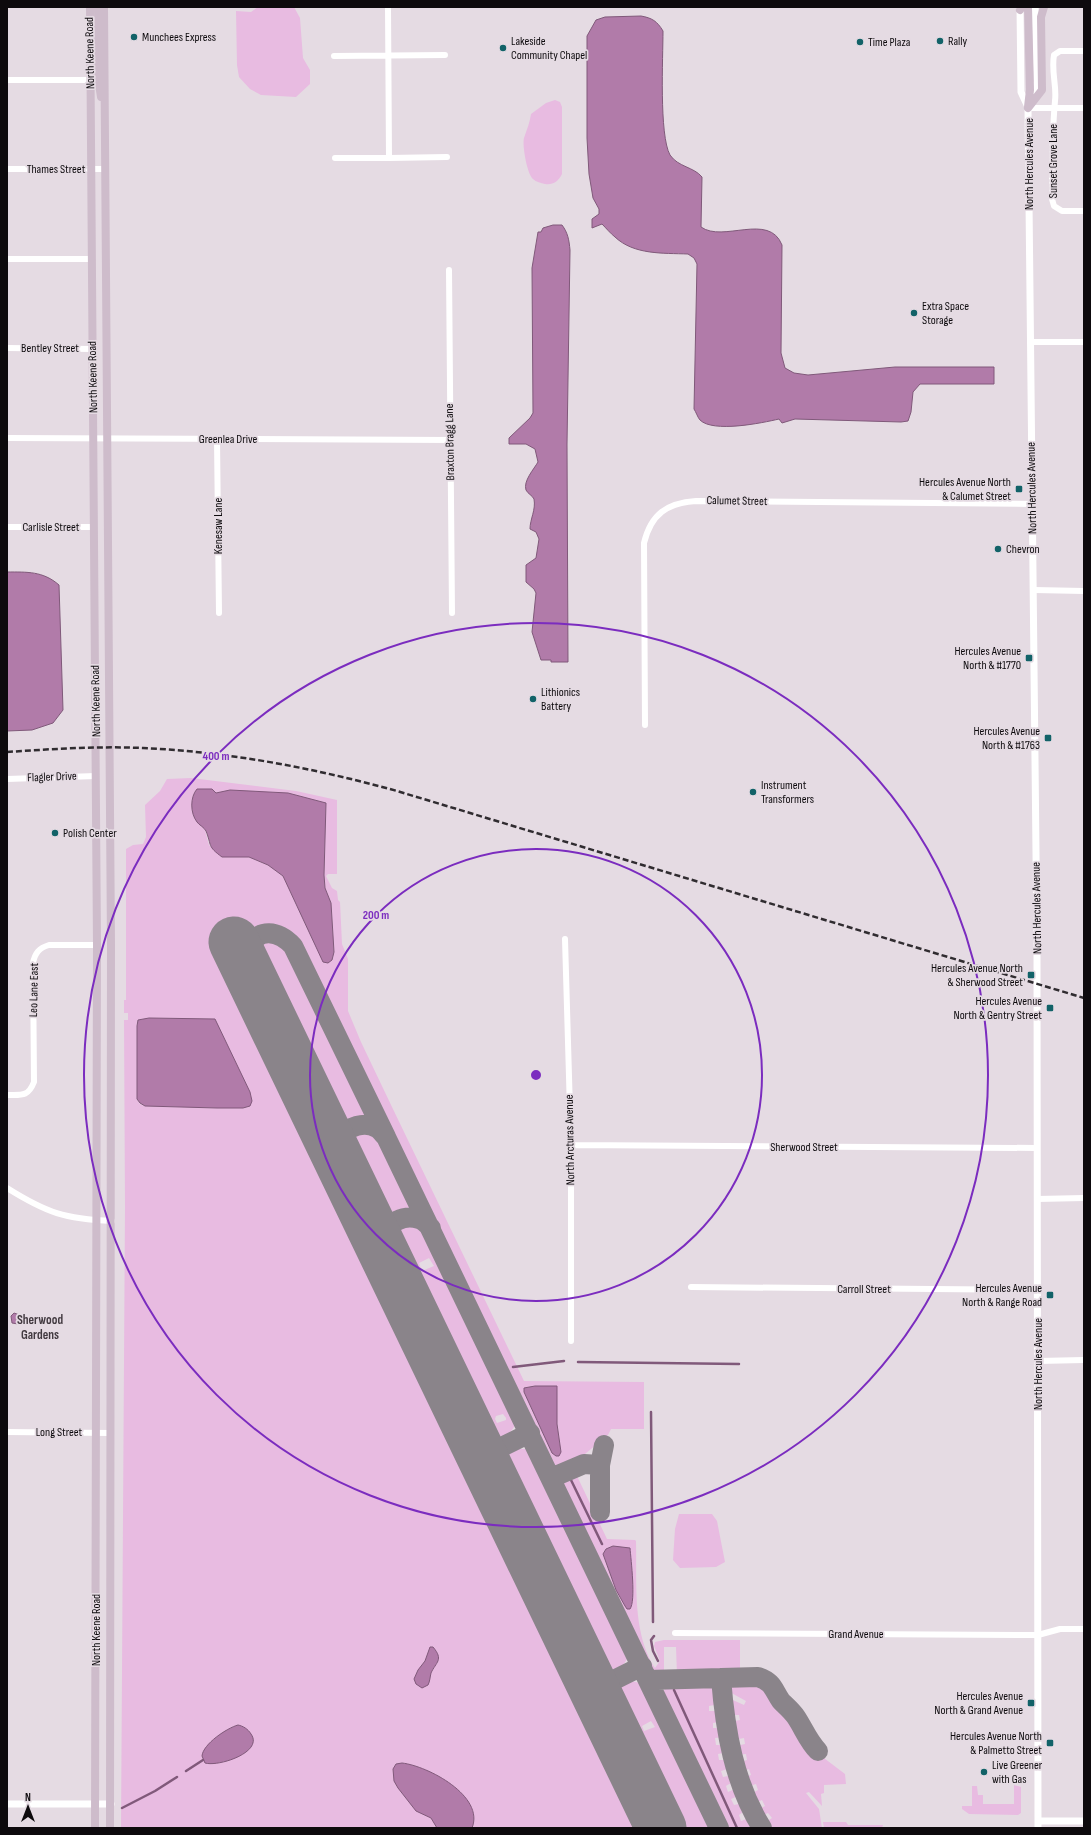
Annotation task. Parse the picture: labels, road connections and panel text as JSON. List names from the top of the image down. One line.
{"streets":{"main road":["North Keene Road"],"street":["Sunset Grove Lane","North Hercules Avenue","Thames Street","Bentley Street","Greenlea Drive","Braxton Bragg Lane","Calumet Street","Kenesaw Lane","Carlisle Street","Flagler Drive","Leo Lane East","North Arcturas Avenue","Sherwood Street","Carroll Street","Long Street","Grand Avenue"]},"crossings":[["North Keene Road","Thames Street"],["North Keene Road","Bentley Street"],["North Keene Road","Greenlea Drive"],["North Keene Road","Carlisle Street"],["North Keene Road","Flagler Drive"],["North Keene Road","Leo Lane East"],["North Keene Road","Long Street"],["Sunset Grove Lane","North Hercules Avenue"],["North Hercules Avenue","Calumet Street"],["North Hercules Avenue","Sherwood Street"],["North Hercules Avenue","Carroll Street"],["North Hercules Avenue","Grand Avenue"],["Greenlea Drive","Braxton Bragg Lane"],["Greenlea Drive","Kenesaw Lane"],["North Arcturas Avenue","Sherwood Street"]],"districts":["Sherwood Gardens"],"places":{"other":["Munchees Express","Rally","Time Plaza","Lakeside Community Chapel","Extra Space Storage","Chevron","Lithionics Battery","Instrument Transformers","Polish Center","Live Greener with Gas"],"transit":["Hercules Avenue North & Calumet Street","Hercules Avenue North & #1770","Hercules Avenue North & #1763","Hercules Avenue North & Sherwood Street","Hercules Avenue North & Gentry Street","Hercules Avenue North & Range Road","Hercules Avenue North & Grand Avenue","Hercules Avenue North & Palmetto Street"]},"north":"top","rings":["400 m","200 m"]}
